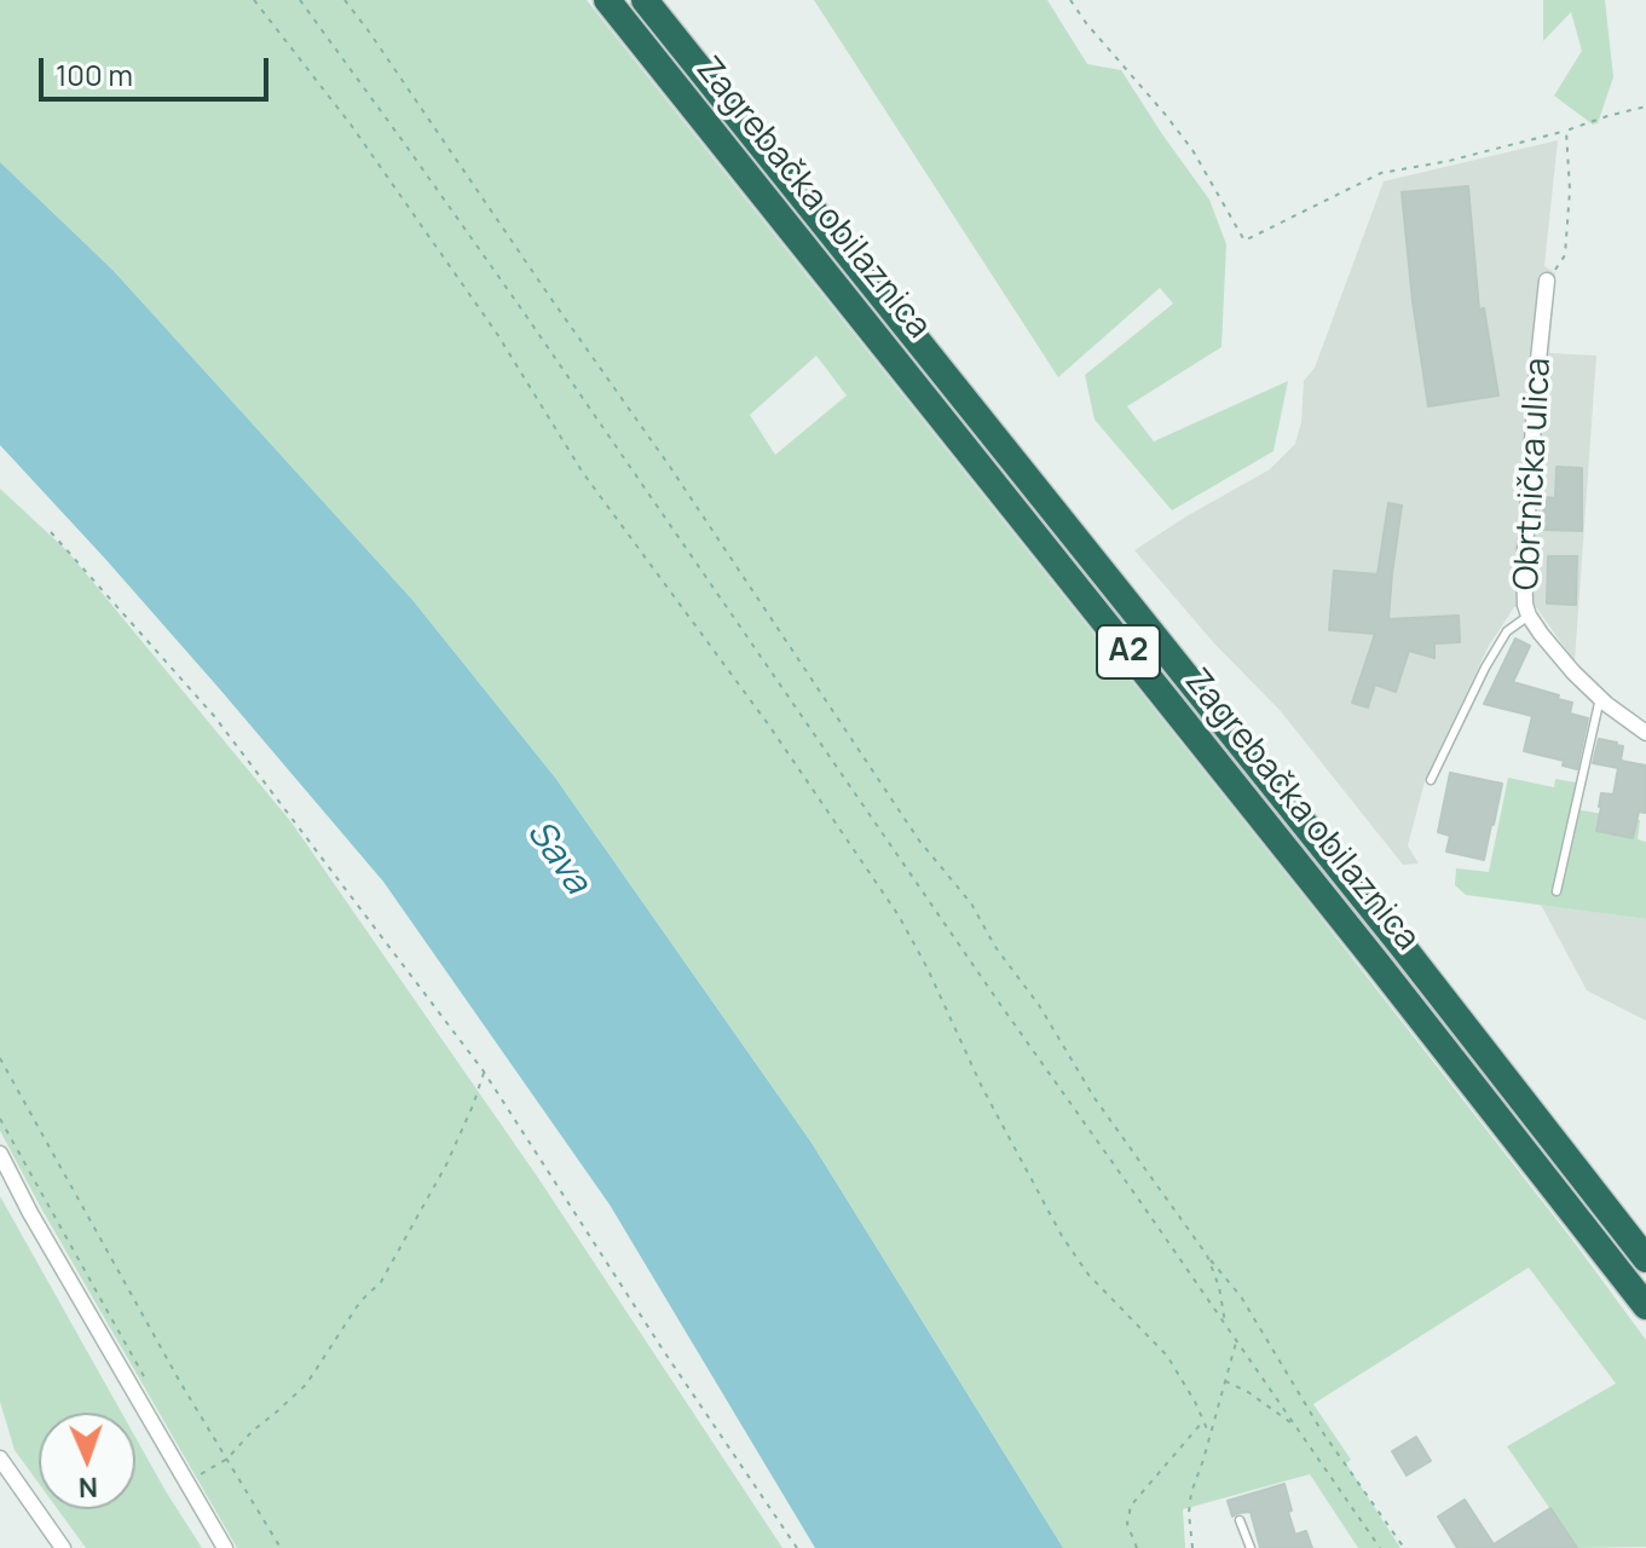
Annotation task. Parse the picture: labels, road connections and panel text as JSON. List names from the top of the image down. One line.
{"streets":{"highway":["Zagrebačka obilaznica","A2"],"street":["Obrtnička ulica"]},"water":["Sava"],"scale_bar":"100 m","north":"bottom"}
